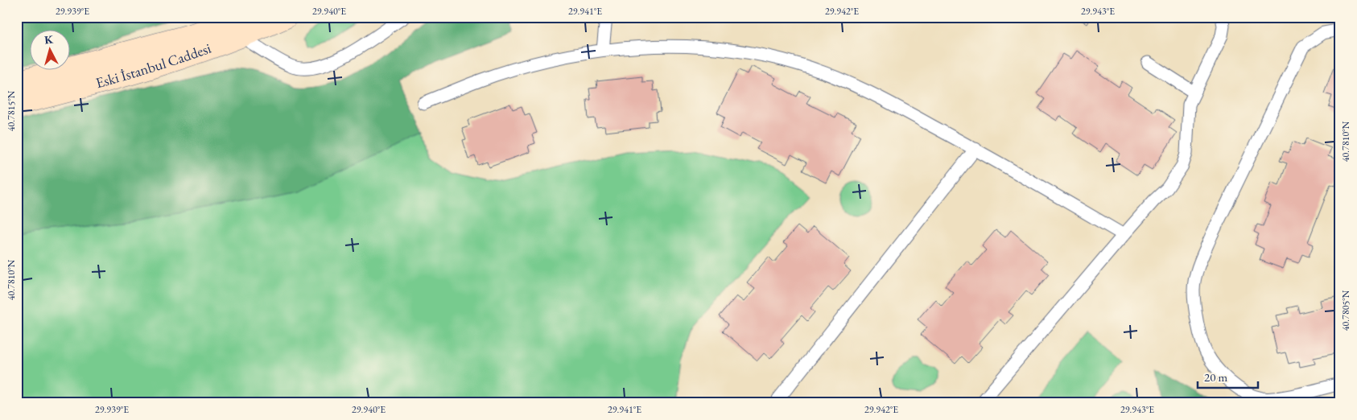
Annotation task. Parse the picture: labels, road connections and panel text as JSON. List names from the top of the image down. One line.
{"streets":{"main road":["Eski İstanbul Caddesi"]},"scale_bar":"20 m","north":"top","coordinates":["29.939°E","29.940°E","29.941°E","29.942°E","29.943°E","40.7815°N","40.7810°N","40.7805°N"]}
